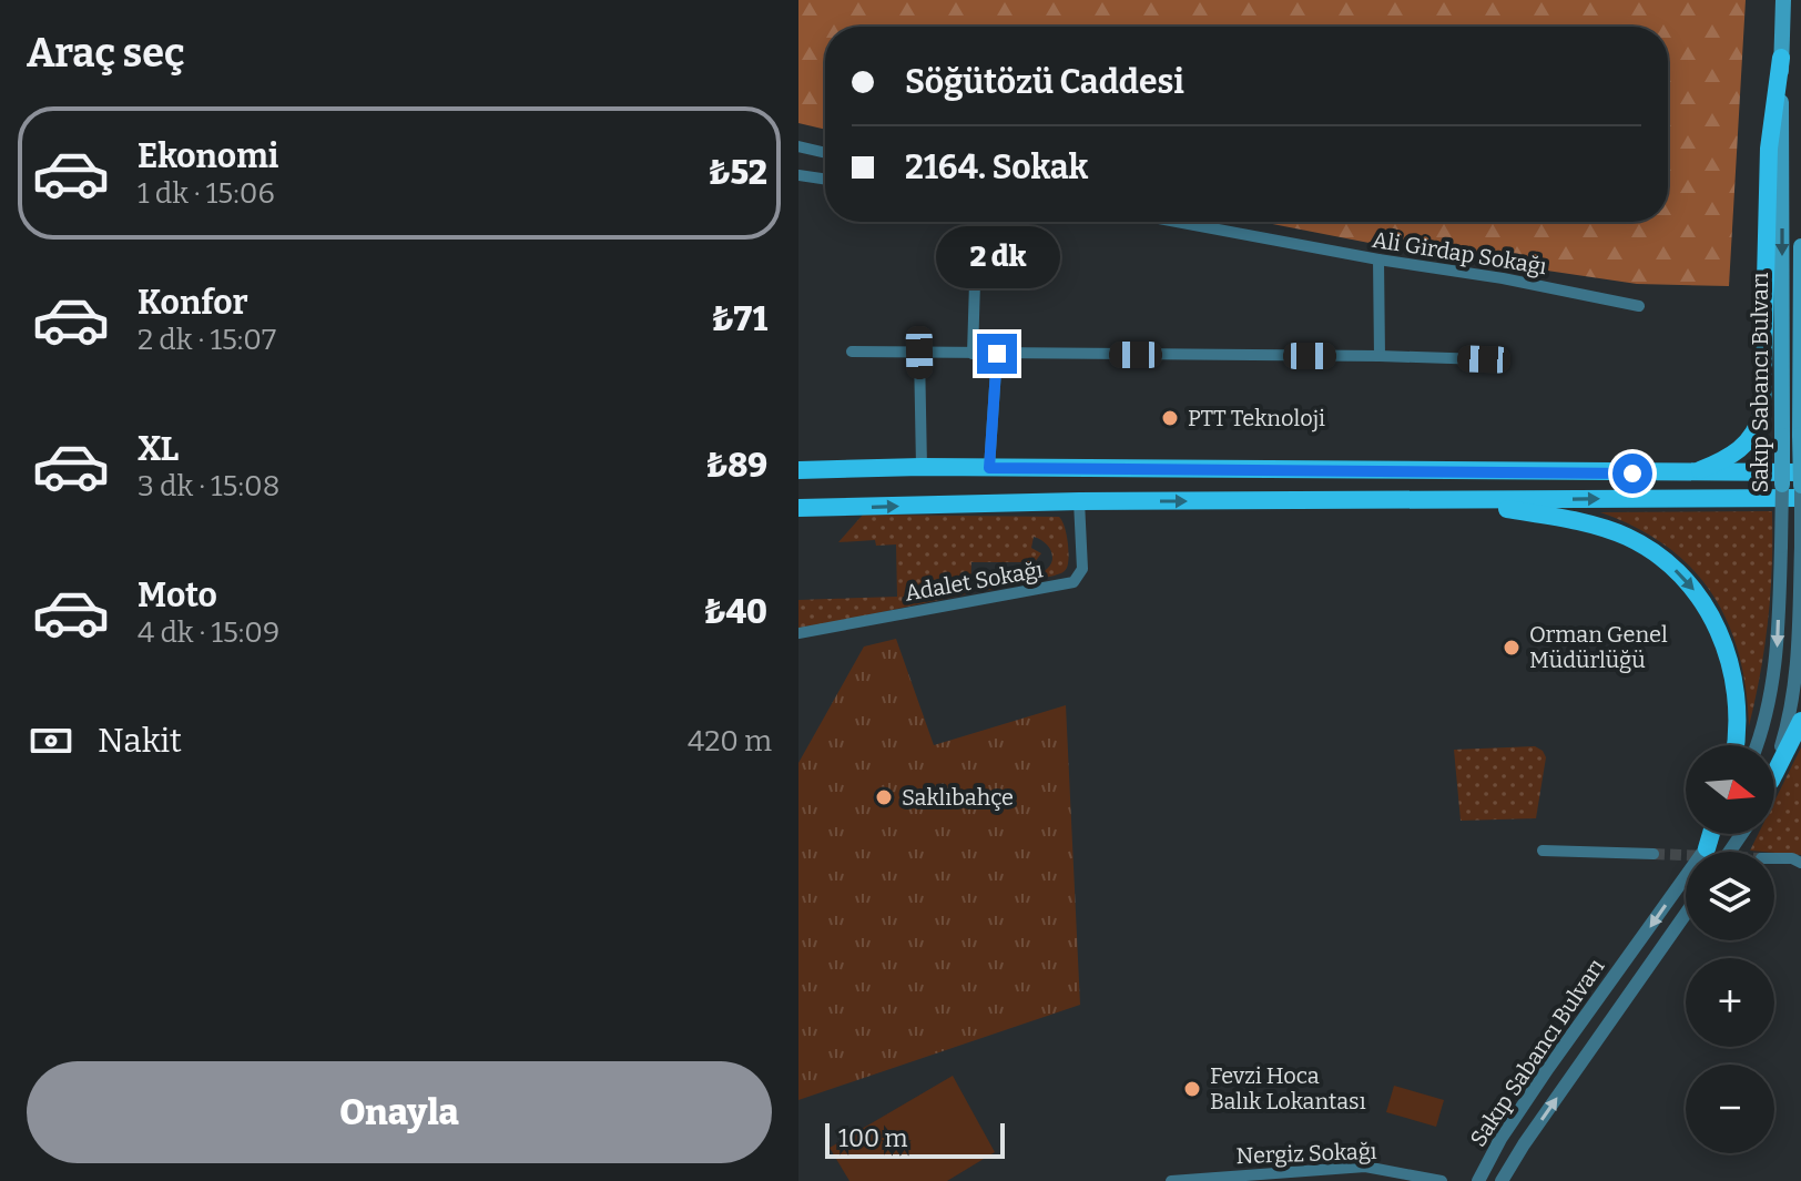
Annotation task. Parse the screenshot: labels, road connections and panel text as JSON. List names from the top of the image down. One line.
{"streets":{"main road":["Sakıp Sabancı Bulvarı"],"street":["Ali Girdap Sokağı","Adalet Sokağı","Nergiz Sokağı"]},"places":["PTT Teknoloji","Orman Genel Müdürlüğü","Saklıbahçe","Fevzi Hoca Balık Lokantası"],"scale_bar":"100 m","north":"right","page":{"heading":"Araç seç","banner":["Söğütözü Caddesi","2164. Sokak"],"list":[{"name":"Ekonomi","note":"1 dk · 15:06","value":"₺52"},{"name":"Konfor","note":"2 dk · 15:07","value":"₺71"},{"name":"XL","note":"3 dk · 15:08","value":"₺89"},{"name":"Moto","note":"4 dk · 15:09","value":"₺40"}],"bubble":"2 dk","pay":["Nakit","420 m"],"map_buttons":["+","−"],"buttons":"Onayla","scale":"100 m"}}
